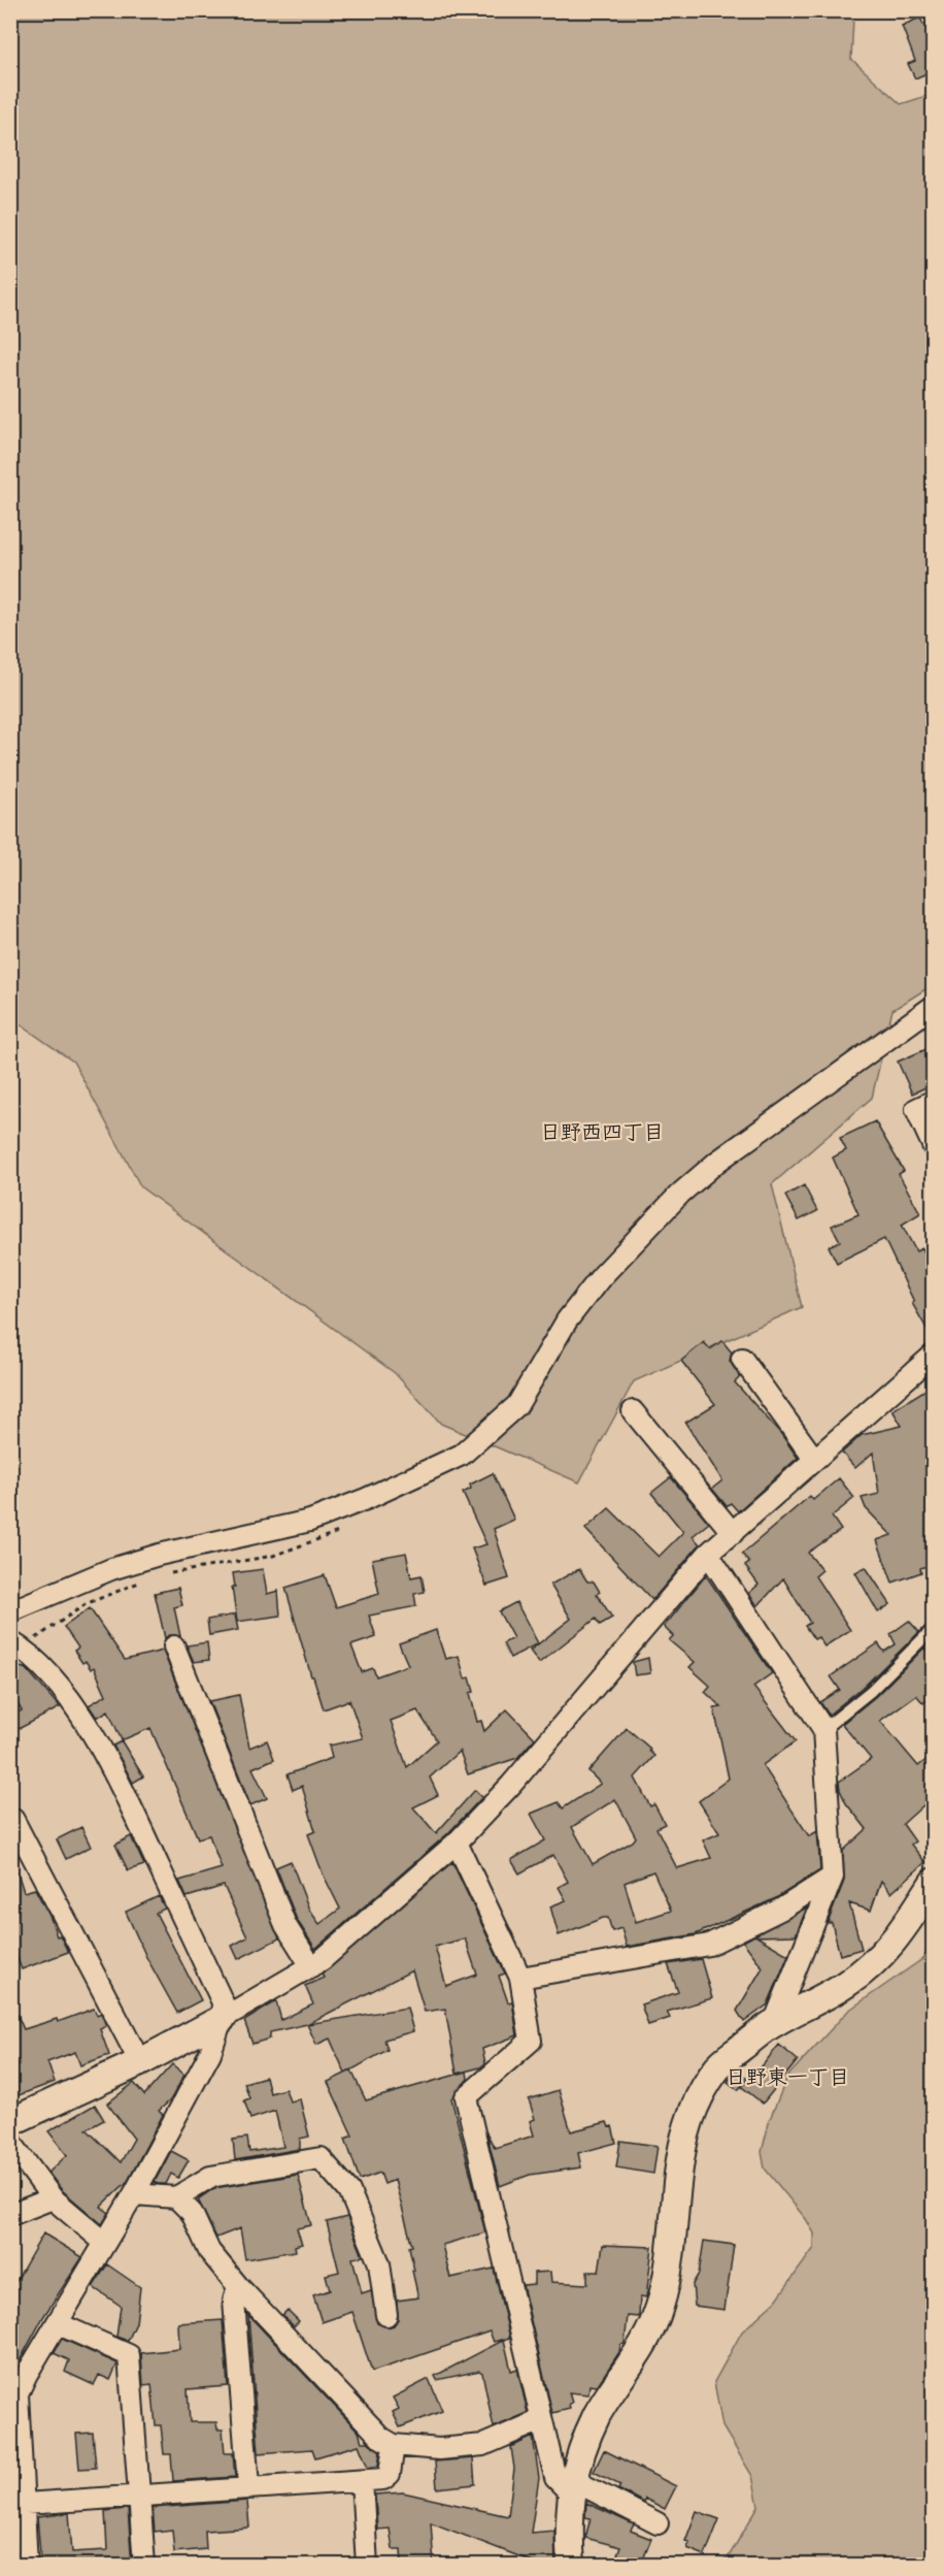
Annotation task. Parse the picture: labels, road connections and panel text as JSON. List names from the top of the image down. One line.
{"districts":["日野西四丁目","日野東一丁目"]}
